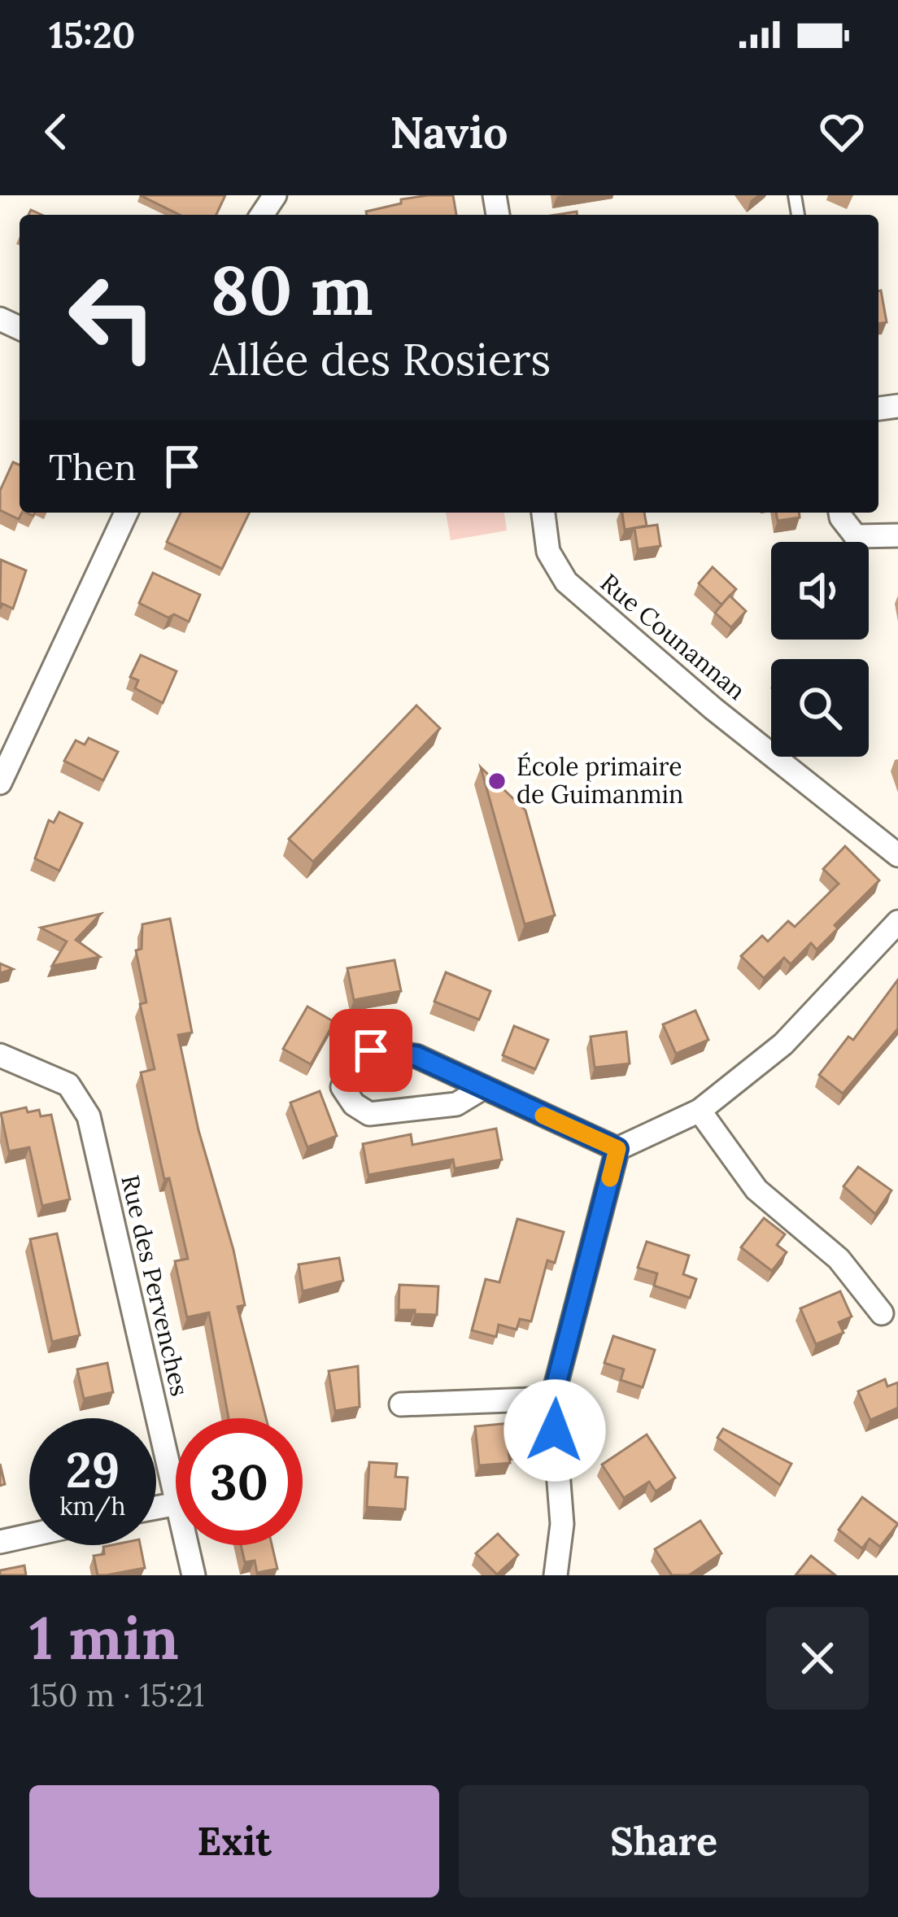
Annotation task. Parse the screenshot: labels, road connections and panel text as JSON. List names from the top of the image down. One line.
{"streets":{"street":["Rue Counannan","Rue des Pervenches"]},"places":["École primaire de Guimanmin"],"page":{"status":"15:20","header":"Navio","turn":["80 m","Allée des Rosiers"],"then":"Then","speed":"29 km/h","limit":"30","heading":["1 min","150 m · 15:21"],"buttons":["Exit","Share"]}}
